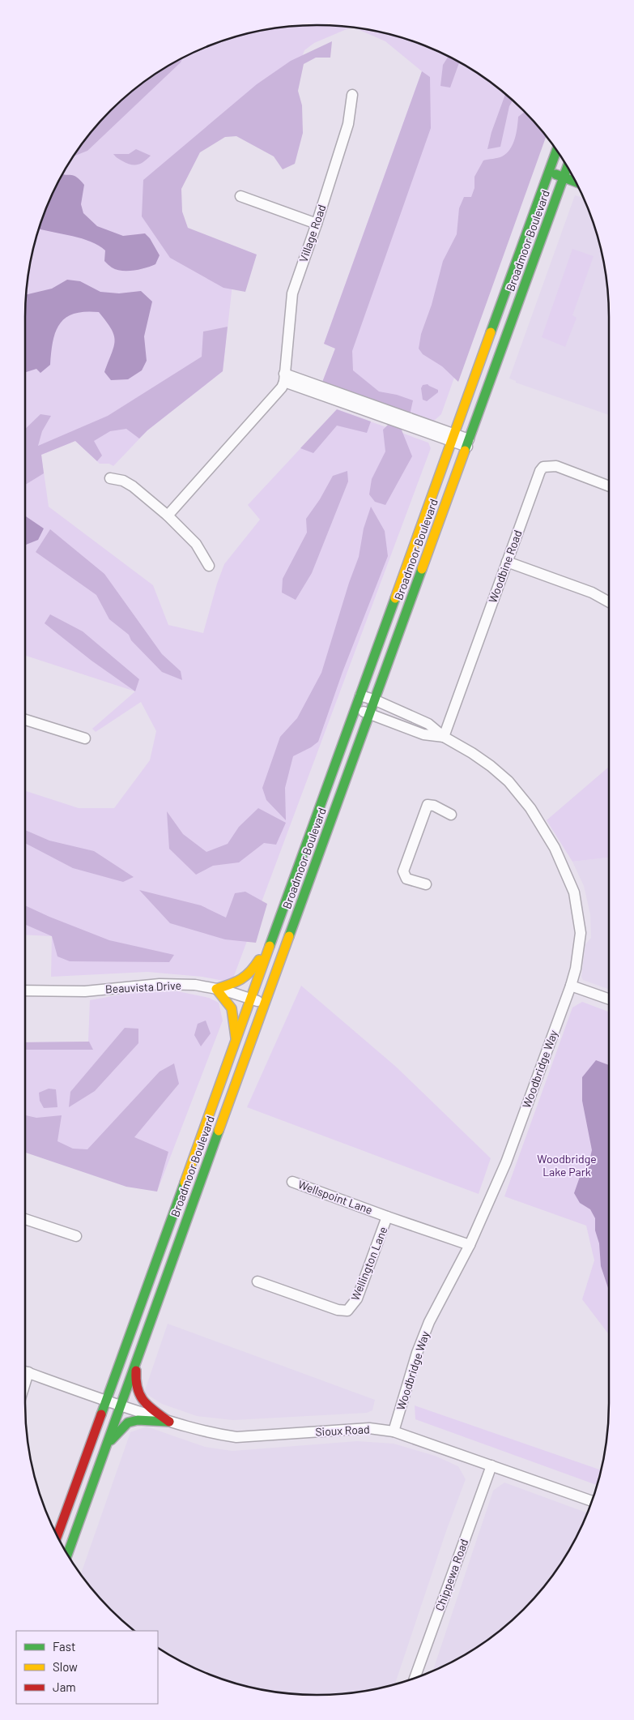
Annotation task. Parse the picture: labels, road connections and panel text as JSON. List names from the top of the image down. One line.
{"streets":{"main road":["Broadmoor Boulevard"],"street":["Village Road","Woodbine Road","Beauvista Drive","Woodbridge Way","Wellspoint Lane","Wellington Lane","Sioux Road","Chippewa Road"]},"crossings":[["Broadmoor Boulevard","Beauvista Drive"],["Broadmoor Boulevard","Woodbridge Way"],["Broadmoor Boulevard","Sioux Road"],["Woodbine Road","Woodbridge Way"],["Woodbridge Way","Wellspoint Lane"],["Woodbridge Way","Sioux Road"],["Wellspoint Lane","Wellington Lane"],["Sioux Road","Chippewa Road"]],"parks":["Woodbridge Lake Park"],"legend":["Fast","Slow","Jam"]}
